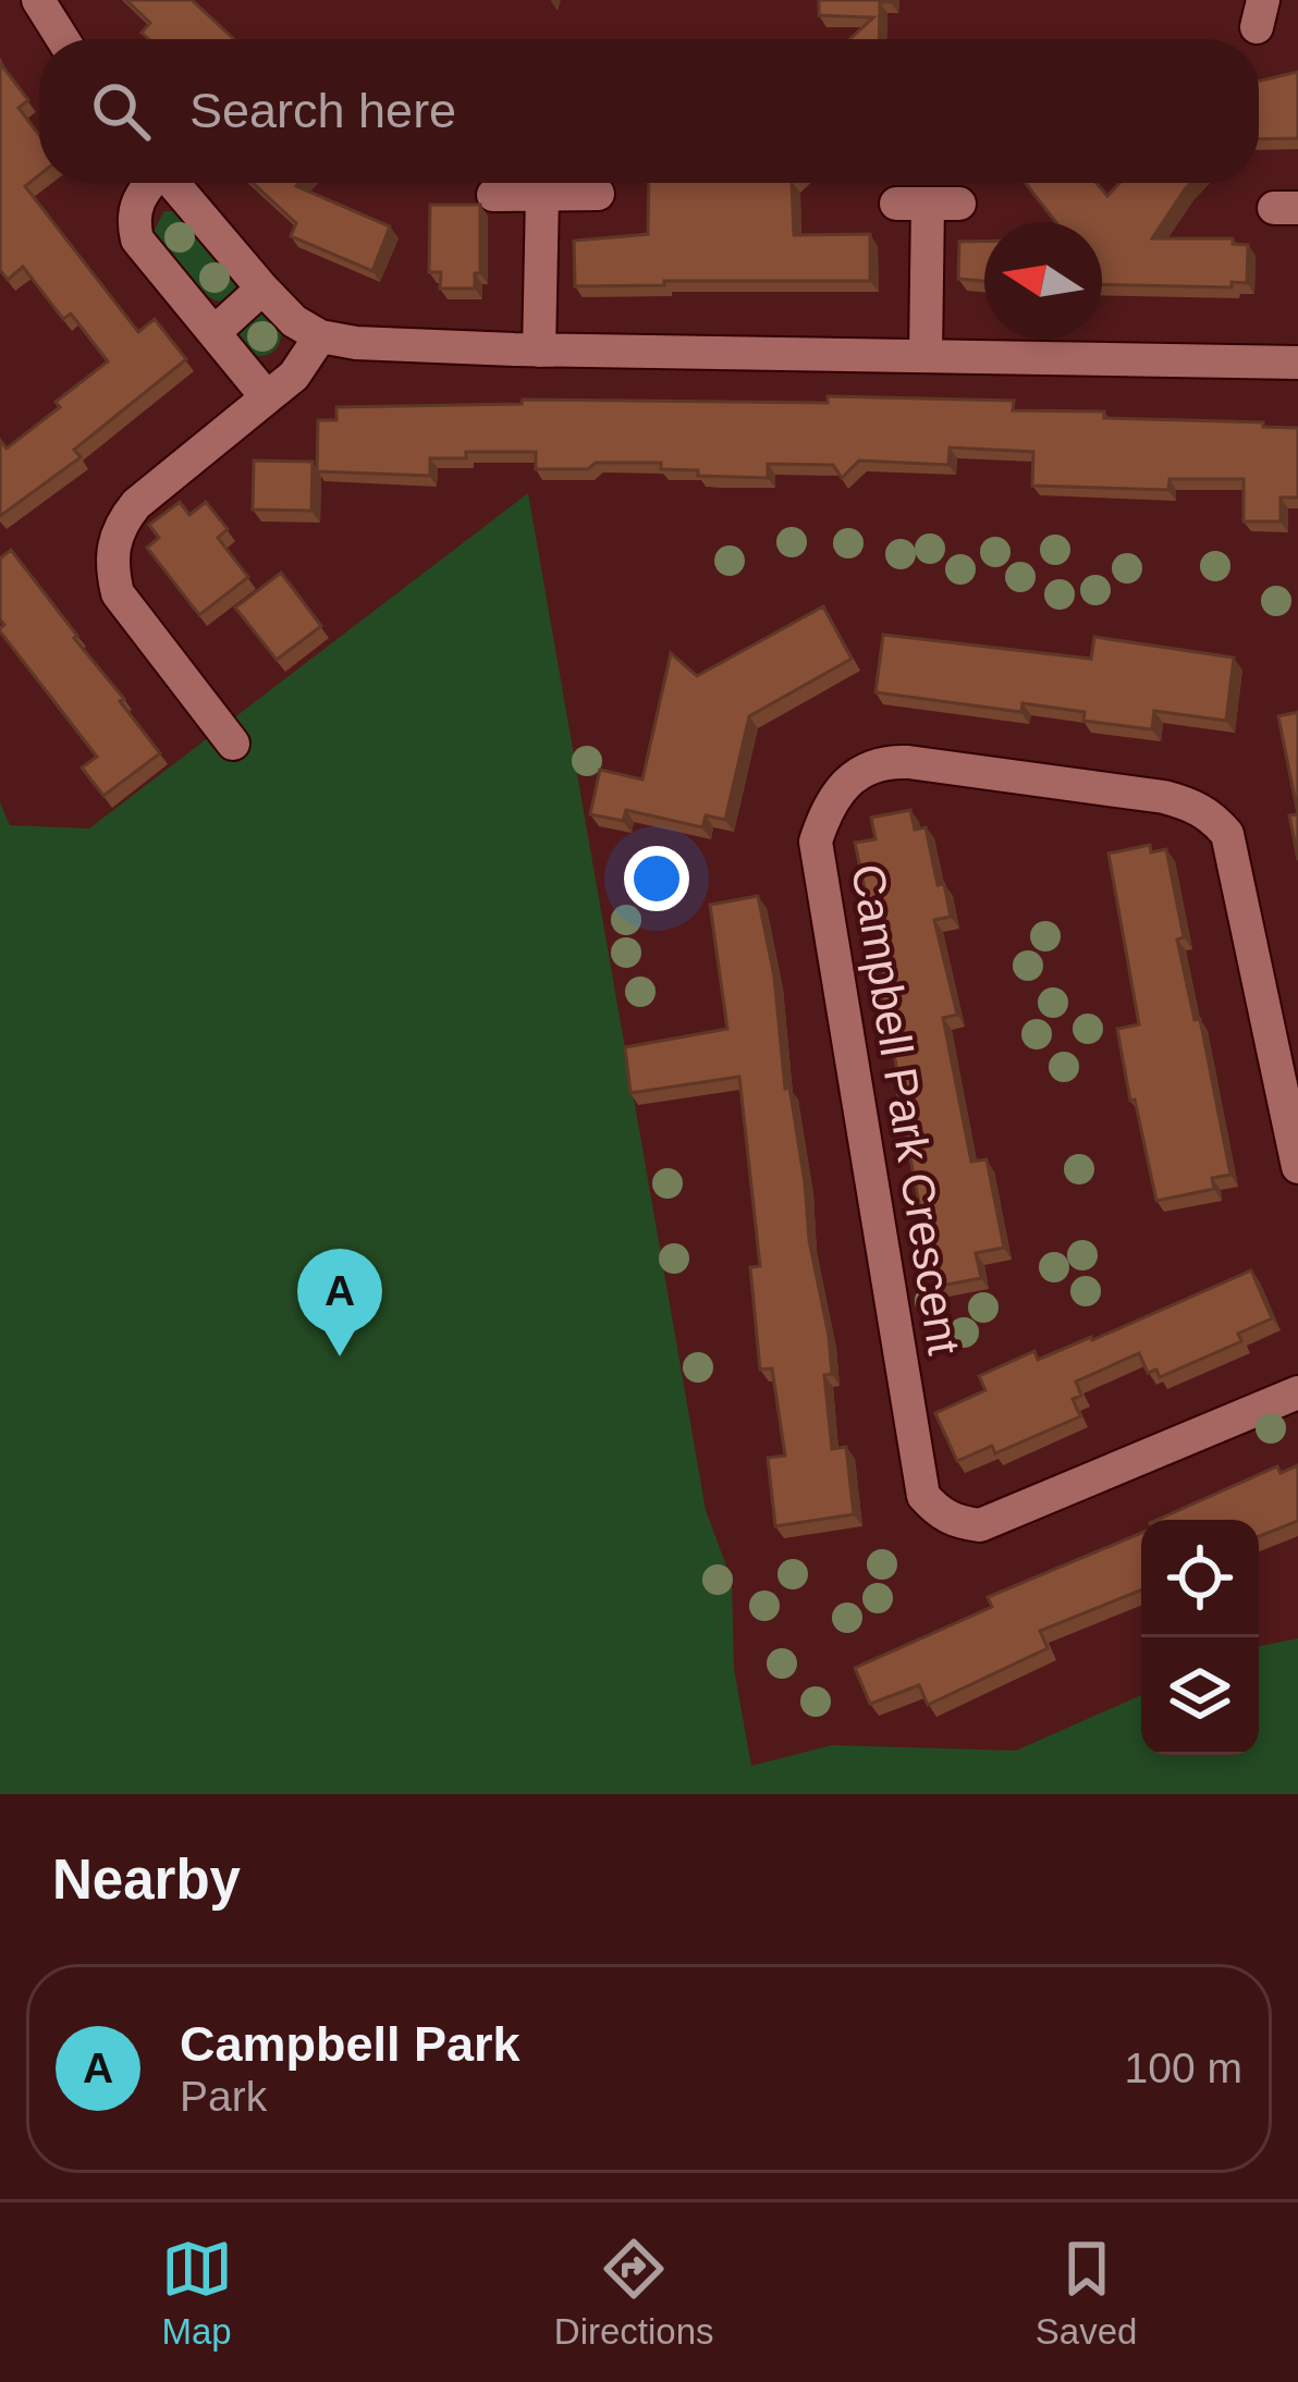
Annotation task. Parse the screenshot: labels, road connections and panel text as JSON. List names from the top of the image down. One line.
{"streets":{"street":["Campbell Park Crescent"]},"north":"left","page":{"search":"Search here","pins":"A","heading":"Nearby","list":[{"mark":"A","name":"Campbell Park","note":"Park","value":"100 m"}],"nav":["Map","Directions","Saved"]}}
